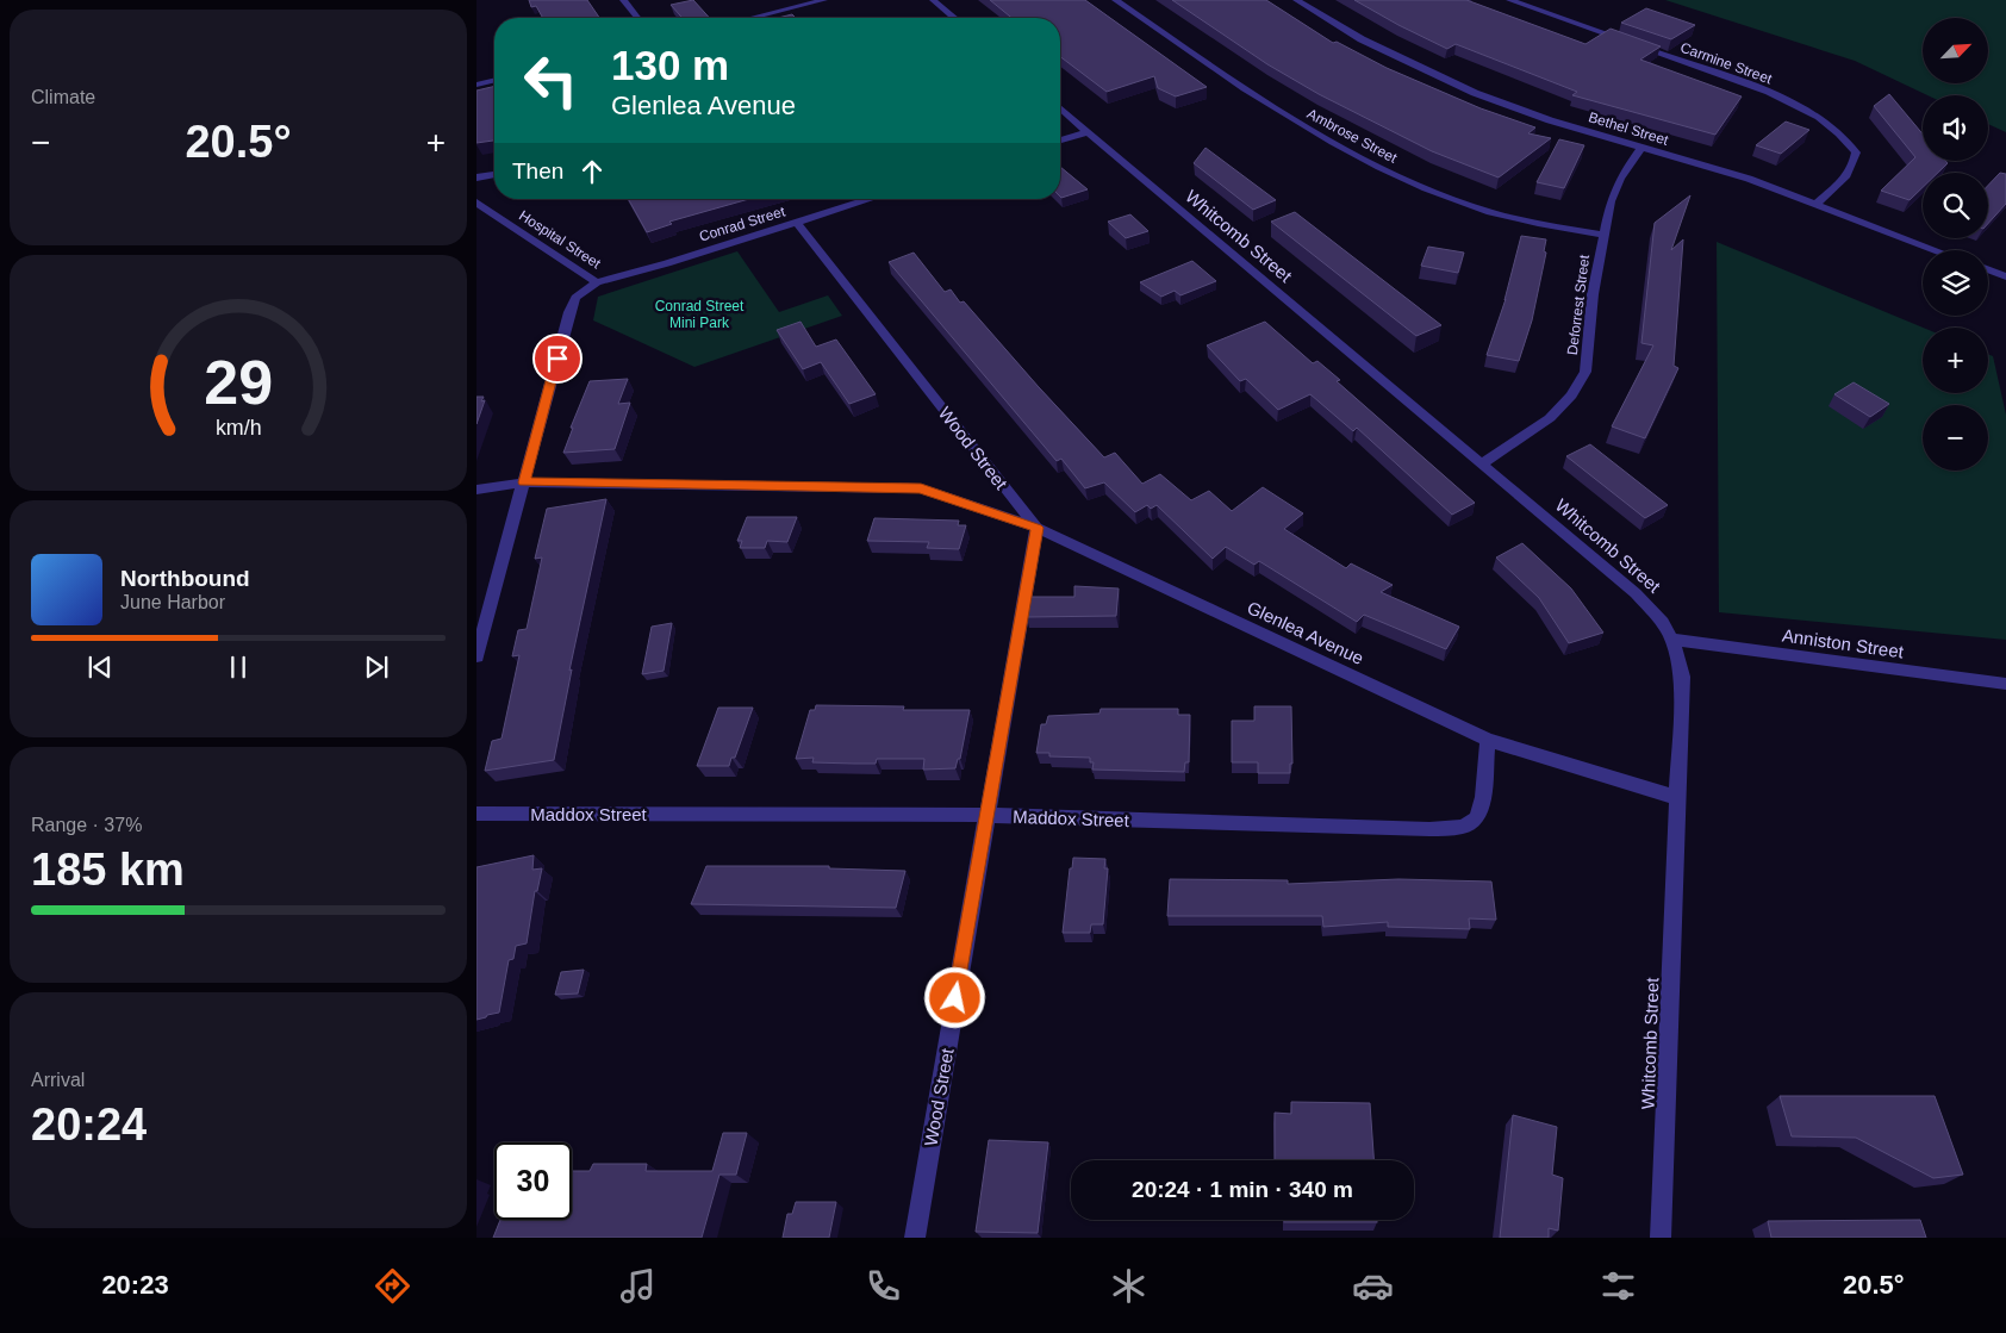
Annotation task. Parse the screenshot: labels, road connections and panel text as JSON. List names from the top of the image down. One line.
{"streets":{"street":["Carmine Street","Bethel Street","Ambrose Street","Conrad Street","Whitcomb Street","Hospital Street","Deforrest Street","Wood Street","Glenlea Avenue","Anniston Street","Maddox Street"]},"crossings":[["Carmine Street","Bethel Street"],["Bethel Street","Deforrest Street"],["Ambrose Street","Deforrest Street"],["Conrad Street","Hospital Street"],["Conrad Street","Wood Street"],["Whitcomb Street","Deforrest Street"],["Whitcomb Street","Glenlea Avenue"],["Whitcomb Street","Anniston Street"],["Wood Street","Glenlea Avenue"],["Wood Street","Maddox Street"],["Glenlea Avenue","Maddox Street"]],"parks":["Conrad Street Mini Park"],"north":"top right","page":{"tile":["Climate",["Range · 37%","185 km"],["Arrival","20:24"]],"map_buttons":["+","−"],"turn":["130 m","Glenlea Avenue"],"heat":["−","20.5°","+"],"then":"Then","song":["Northbound","June Harbor"],"limit":"30","trip":"20:24 · 1 min · 340 m","tabs":["20:23","20.5°"],"gauge":["29","km/h"]}}
